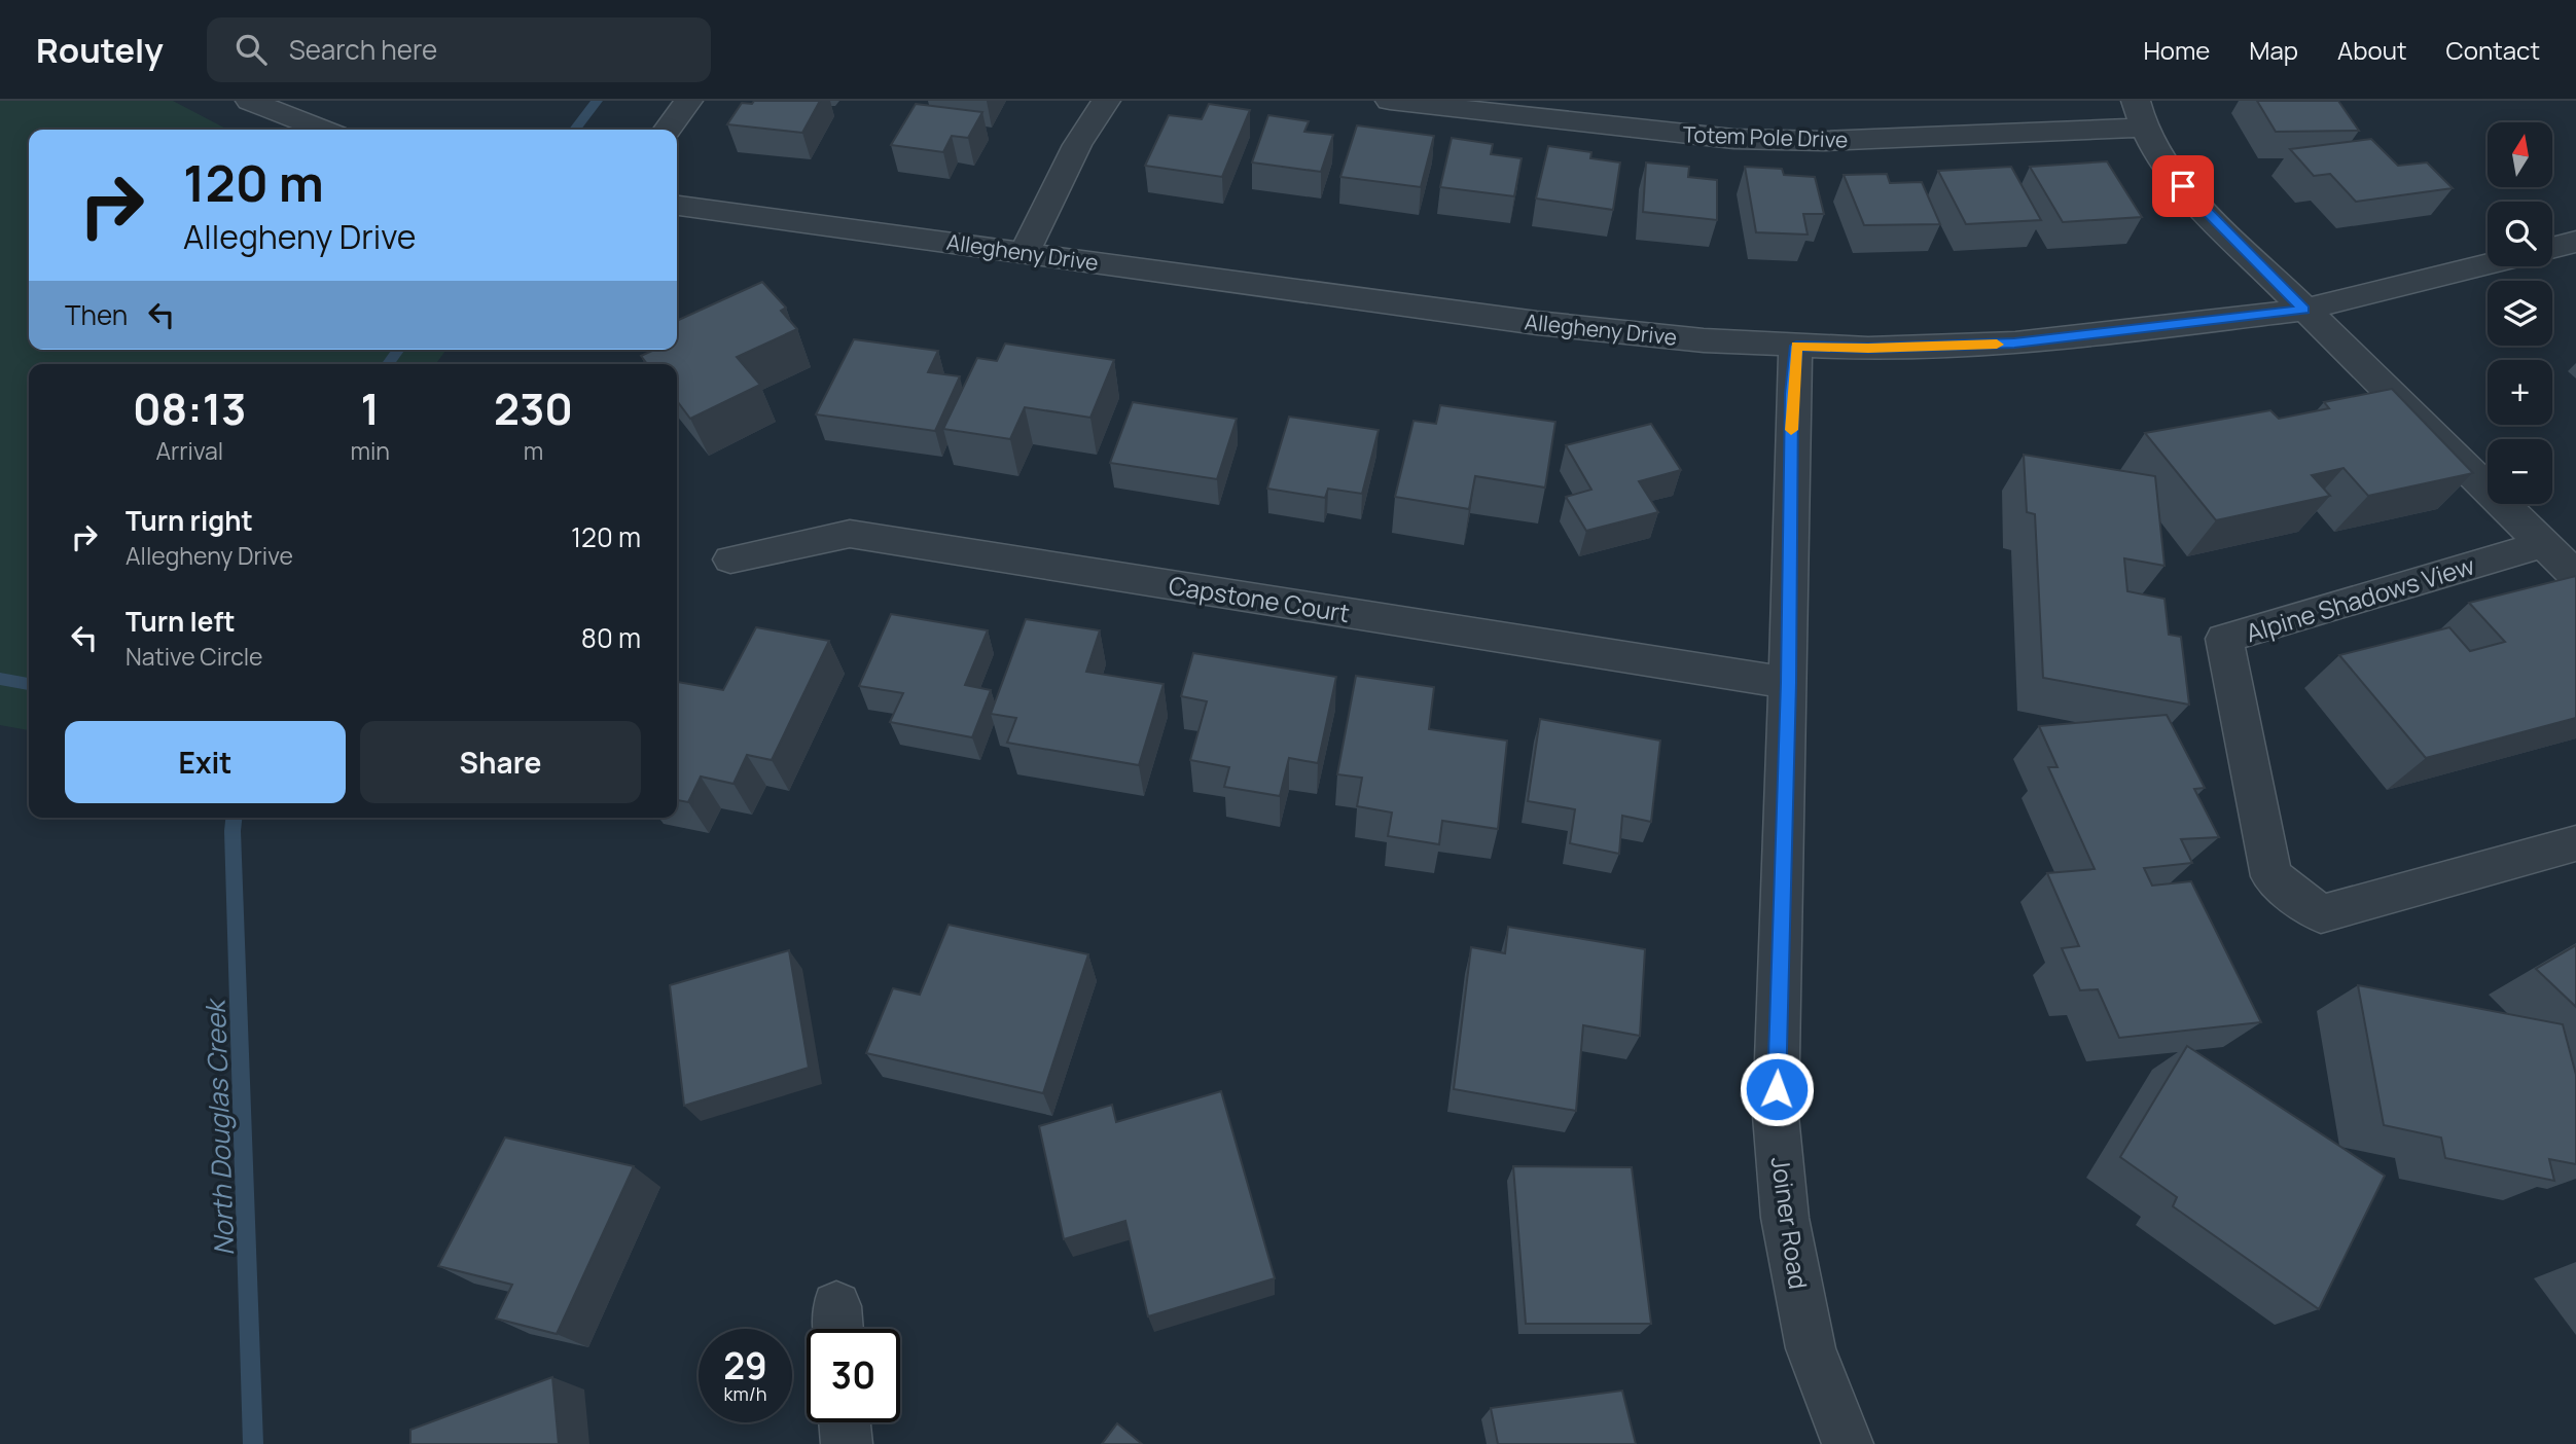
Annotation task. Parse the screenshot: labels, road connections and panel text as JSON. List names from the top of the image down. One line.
{"streets":{"street":["Totem Pole Drive","Allegheny Drive","Capstone Court","Alpine Shadows View","Joiner Road"]},"crossings":[["Allegheny Drive","Joiner Road"],["Capstone Court","Joiner Road"]],"water":["North Douglas Creek"],"north":"top","page":{"header":"Routely","search":"Search here","nav":["Home","Map","About","Contact"],"map_buttons":["+","−"],"turn":["120 m","Allegheny Drive"],"then":"Then","eta":["08:13","Arrival","1","min","230","m"],"list":[{"name":"Turn right","note":"Allegheny Drive","value":"120 m"},{"name":"Turn left","note":"Native Circle","value":"80 m"}],"buttons":["Exit","Share"],"speed":"29 km/h","limit":"30"}}
